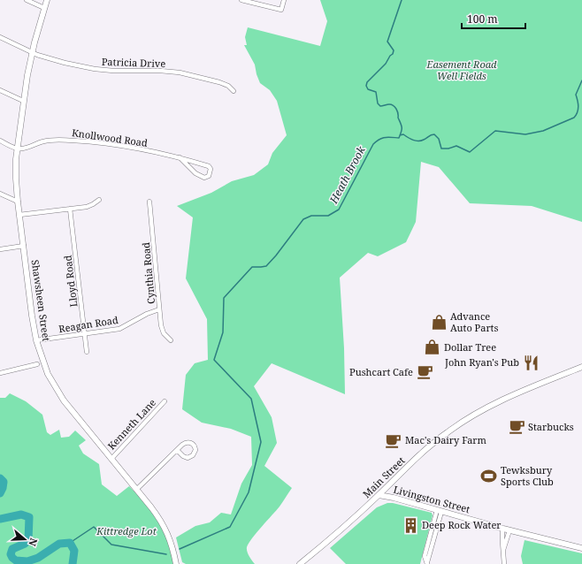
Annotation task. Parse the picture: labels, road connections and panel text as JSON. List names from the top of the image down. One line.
{"streets":{"main road":["Shawsheen Street","Main Street","Livingston Street"],"street":["Patricia Drive","Knollwood Road","Cynthia Road","Lloyd Road","Reagan Road","Kenneth Lane"]},"crossings":[["Patricia Drive","Shawsheen Street"],["Knollwood Road","Shawsheen Street"],["Cynthia Road","Reagan Road"],["Lloyd Road","Reagan Road"],["Shawsheen Street","Reagan Road"],["Shawsheen Street","Kenneth Lane"],["Main Street","Livingston Street"]],"water":["Heath Brook"],"parks":["Easement Road Well Fields","Kittredge Lot"],"places":{"shop":["Advance Auto Parts","Dollar Tree"],"restaurant":["John Ryan's Pub"],"cafe":["Pushcart Cafe","Starbucks","Mac's Dairy Farm"],"sports":["Tewksbury Sports Club"],"building":["Deep Rock Water"]},"scale_bar":"100 m","north":"right"}
